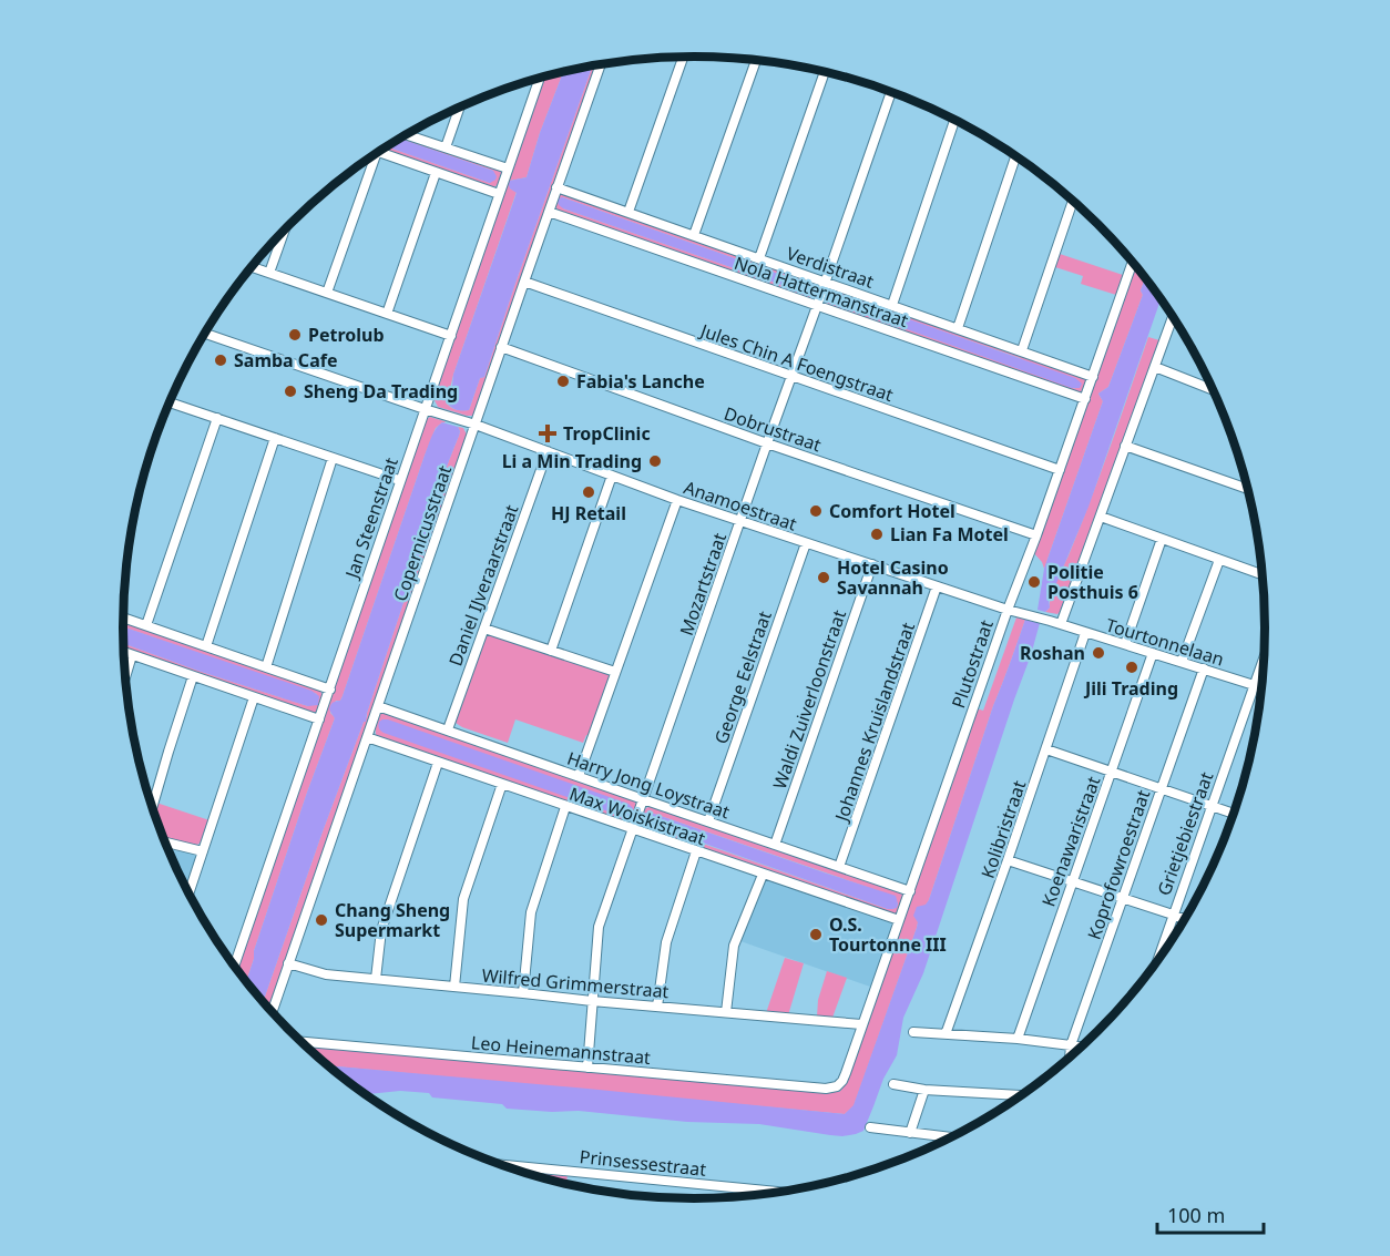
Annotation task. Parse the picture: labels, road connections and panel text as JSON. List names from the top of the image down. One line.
{"streets":{"street":["Verdistraat","Nola Hattermanstraat","Jules Chin A Foengstraat","Dobrustraat","Anamoestraat","Jan Steenstraat","Copernicusstraat","Mozartstraat","Daniel IJveraarstraat","Tourtonnelaan","Plutostraat","George Eelstraat","Waldi Zuiverloonstraat","Johannes Kruislandstraat","Harry Jong Loystraat","Max Woiskistraat","Kolibristraat","Grietjebiestraat","Koenawaristraat","Koprofowroestraat","Wilfred Grimmerstraat","Leo Heinemannstraat","Prinsessestraat"]},"crossings":[["Verdistraat","Copernicusstraat"],["Verdistraat","Mozartstraat"],["Verdistraat","Plutostraat"],["Nola Hattermanstraat","Copernicusstraat"],["Nola Hattermanstraat","Mozartstraat"],["Nola Hattermanstraat","Plutostraat"],["Jules Chin A Foengstraat","Copernicusstraat"],["Jules Chin A Foengstraat","Mozartstraat"],["Jules Chin A Foengstraat","Plutostraat"],["Dobrustraat","Copernicusstraat"],["Dobrustraat","Mozartstraat"],["Dobrustraat","Plutostraat"],["Anamoestraat","Jan Steenstraat"],["Anamoestraat","Copernicusstraat"],["Anamoestraat","Mozartstraat"],["Anamoestraat","Daniel IJveraarstraat"],["Anamoestraat","Tourtonnelaan"],["Anamoestraat","Plutostraat"],["Anamoestraat","George Eelstraat"],["Anamoestraat","Waldi Zuiverloonstraat"],["Anamoestraat","Johannes Kruislandstraat"],["Copernicusstraat","Harry Jong Loystraat"],["Copernicusstraat","Max Woiskistraat"],["Copernicusstraat","Wilfred Grimmerstraat"],["Mozartstraat","Harry Jong Loystraat"],["Mozartstraat","Max Woiskistraat"],["Mozartstraat","Wilfred Grimmerstraat"],["Mozartstraat","Leo Heinemannstraat"],["Daniel IJveraarstraat","Harry Jong Loystraat"],["Tourtonnelaan","Kolibristraat"],["Tourtonnelaan","Grietjebiestraat"],["Tourtonnelaan","Koenawaristraat"],["Tourtonnelaan","Koprofowroestraat"],["Plutostraat","Harry Jong Loystraat"],["Plutostraat","Max Woiskistraat"],["Plutostraat","Wilfred Grimmerstraat"],["Plutostraat","Leo Heinemannstraat"],["George Eelstraat","Harry Jong Loystraat"],["Waldi Zuiverloonstraat","Harry Jong Loystraat"],["Johannes Kruislandstraat","Harry Jong Loystraat"]],"places":{"other":["Petrolub","Samba Cafe","Fabia's Lanche","Sheng Da Trading","Li a Min Trading","HJ Retail","Comfort Hotel","Lian Fa Motel","Hotel Casino Savannah","Politie Posthuis 6","Roshan","Jili Trading","Chang Sheng Supermarkt","O.S. Tourtonne III"],"health":["TropClinic"]},"scale_bar":"100 m"}
